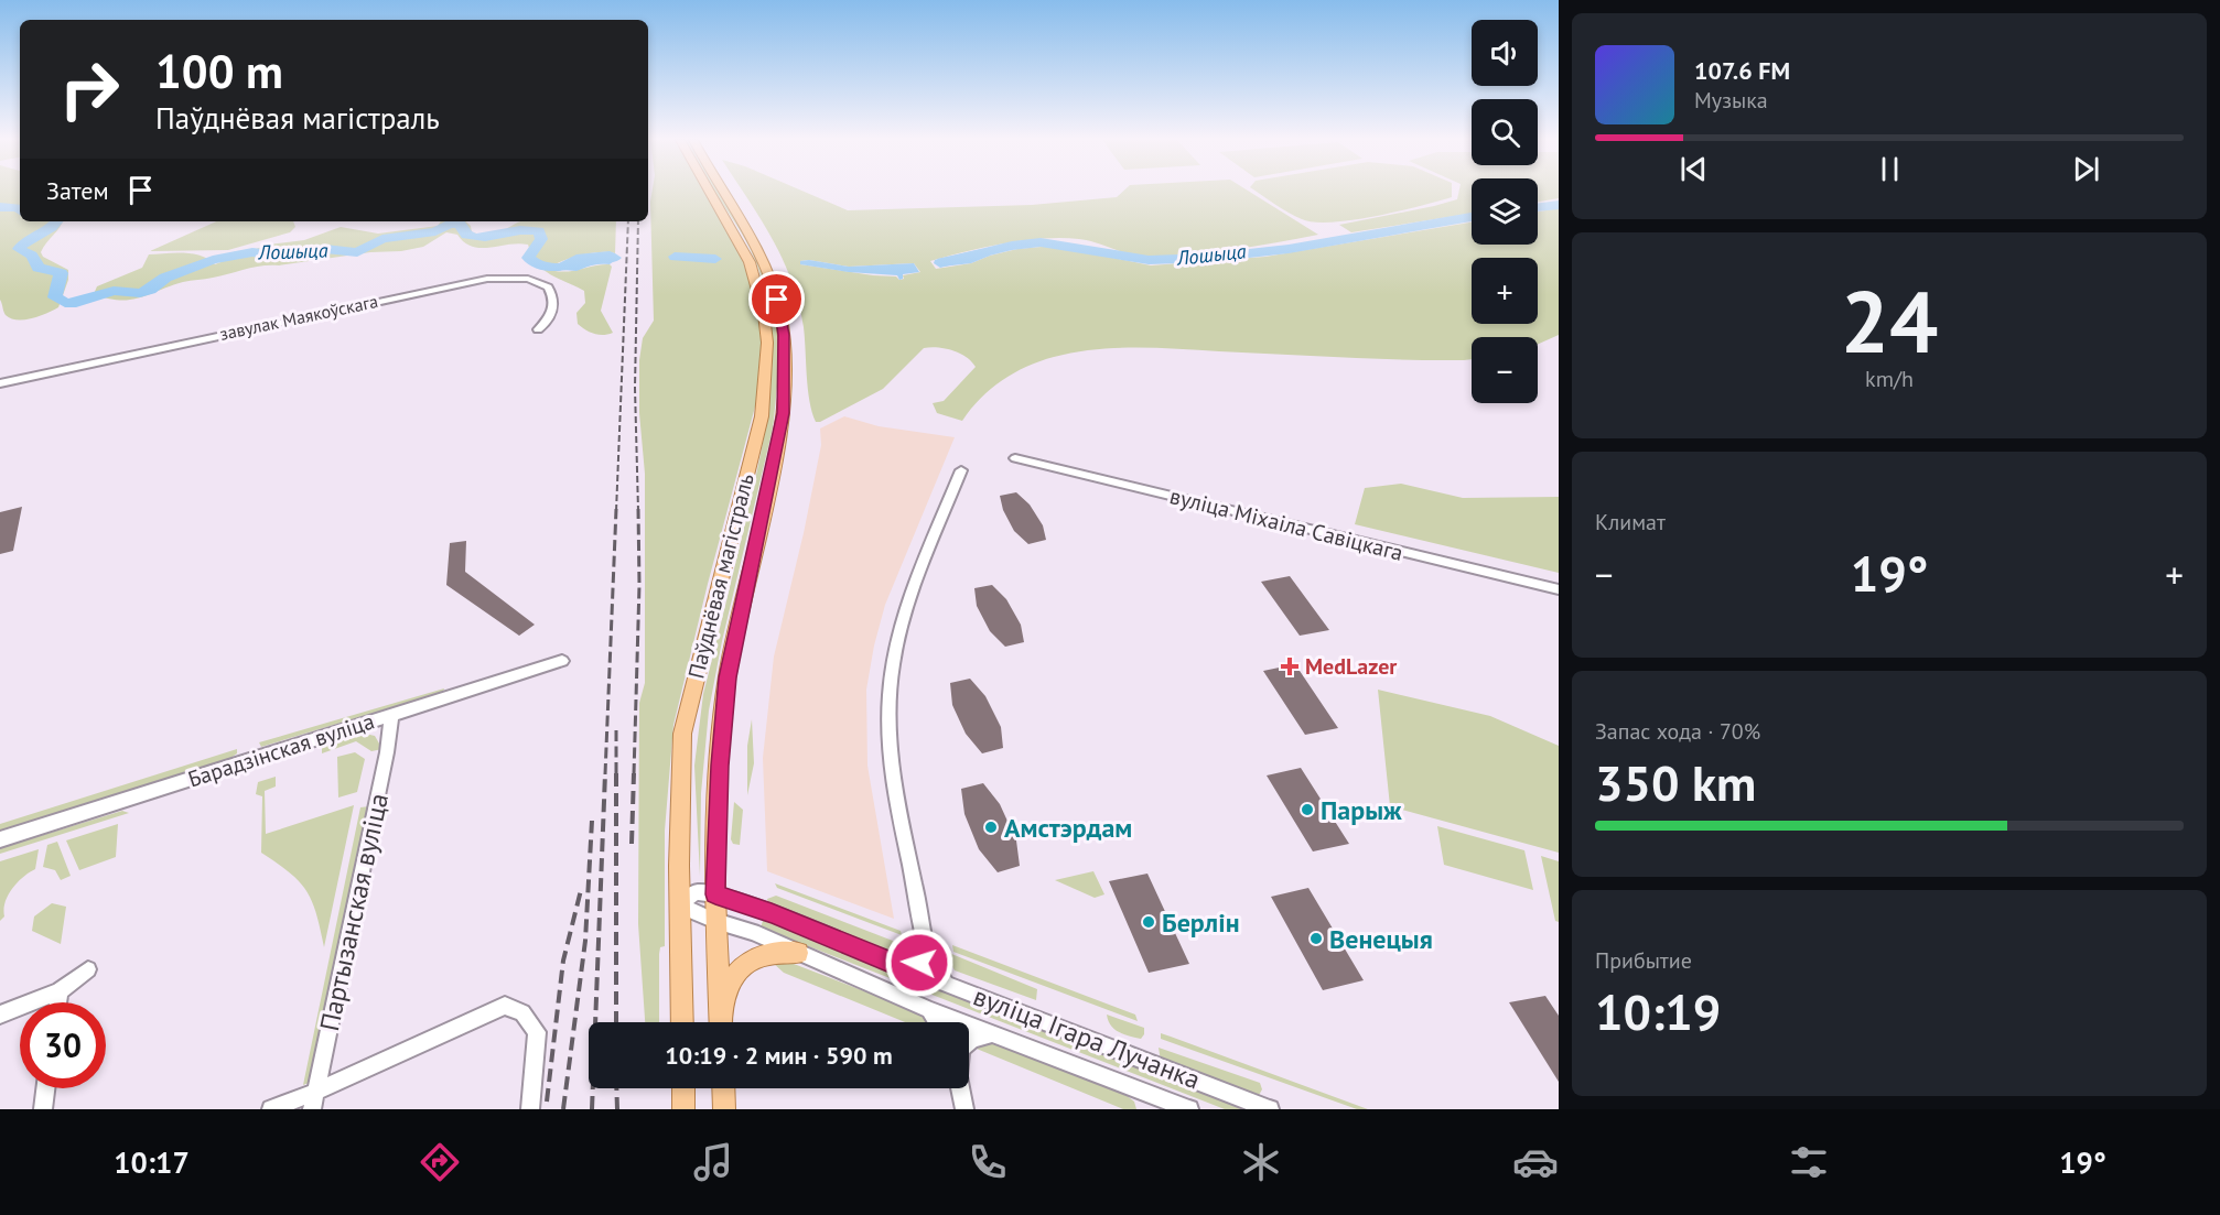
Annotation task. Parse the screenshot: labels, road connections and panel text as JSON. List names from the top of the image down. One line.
{"streets":{"main road":["Паўднёвая магістраль"],"street":["завулак Маякоўскага","вуліца Міхаіла Савіцкага","Барадзінская вуліца","Партызанская вуліца","вуліца Ігара Лучанка"]},"crossings":[["Паўднёвая магістраль","вуліца Ігара Лучанка"],["Барадзінская вуліца","Партызанская вуліца"]],"water":["Лошыца"],"places":{"health":["MedLazer"],"other":["Парыж","Амстэрдам","Берлін","Венецыя"]},"page":{"map_buttons":["+","−"],"turn":["100 m","Паўднёвая магістраль"],"song":["107.6 FM","Музыка"],"then":"Затем","tile":[["24","km/h"],"Климат",["Запас хода · 70%","350 km"],["Прибытие","10:19"]],"heat":["−","19°","+"],"limit":"30","trip":"10:19 · 2 мин · 590 m","tabs":["10:17","19°"]}}
